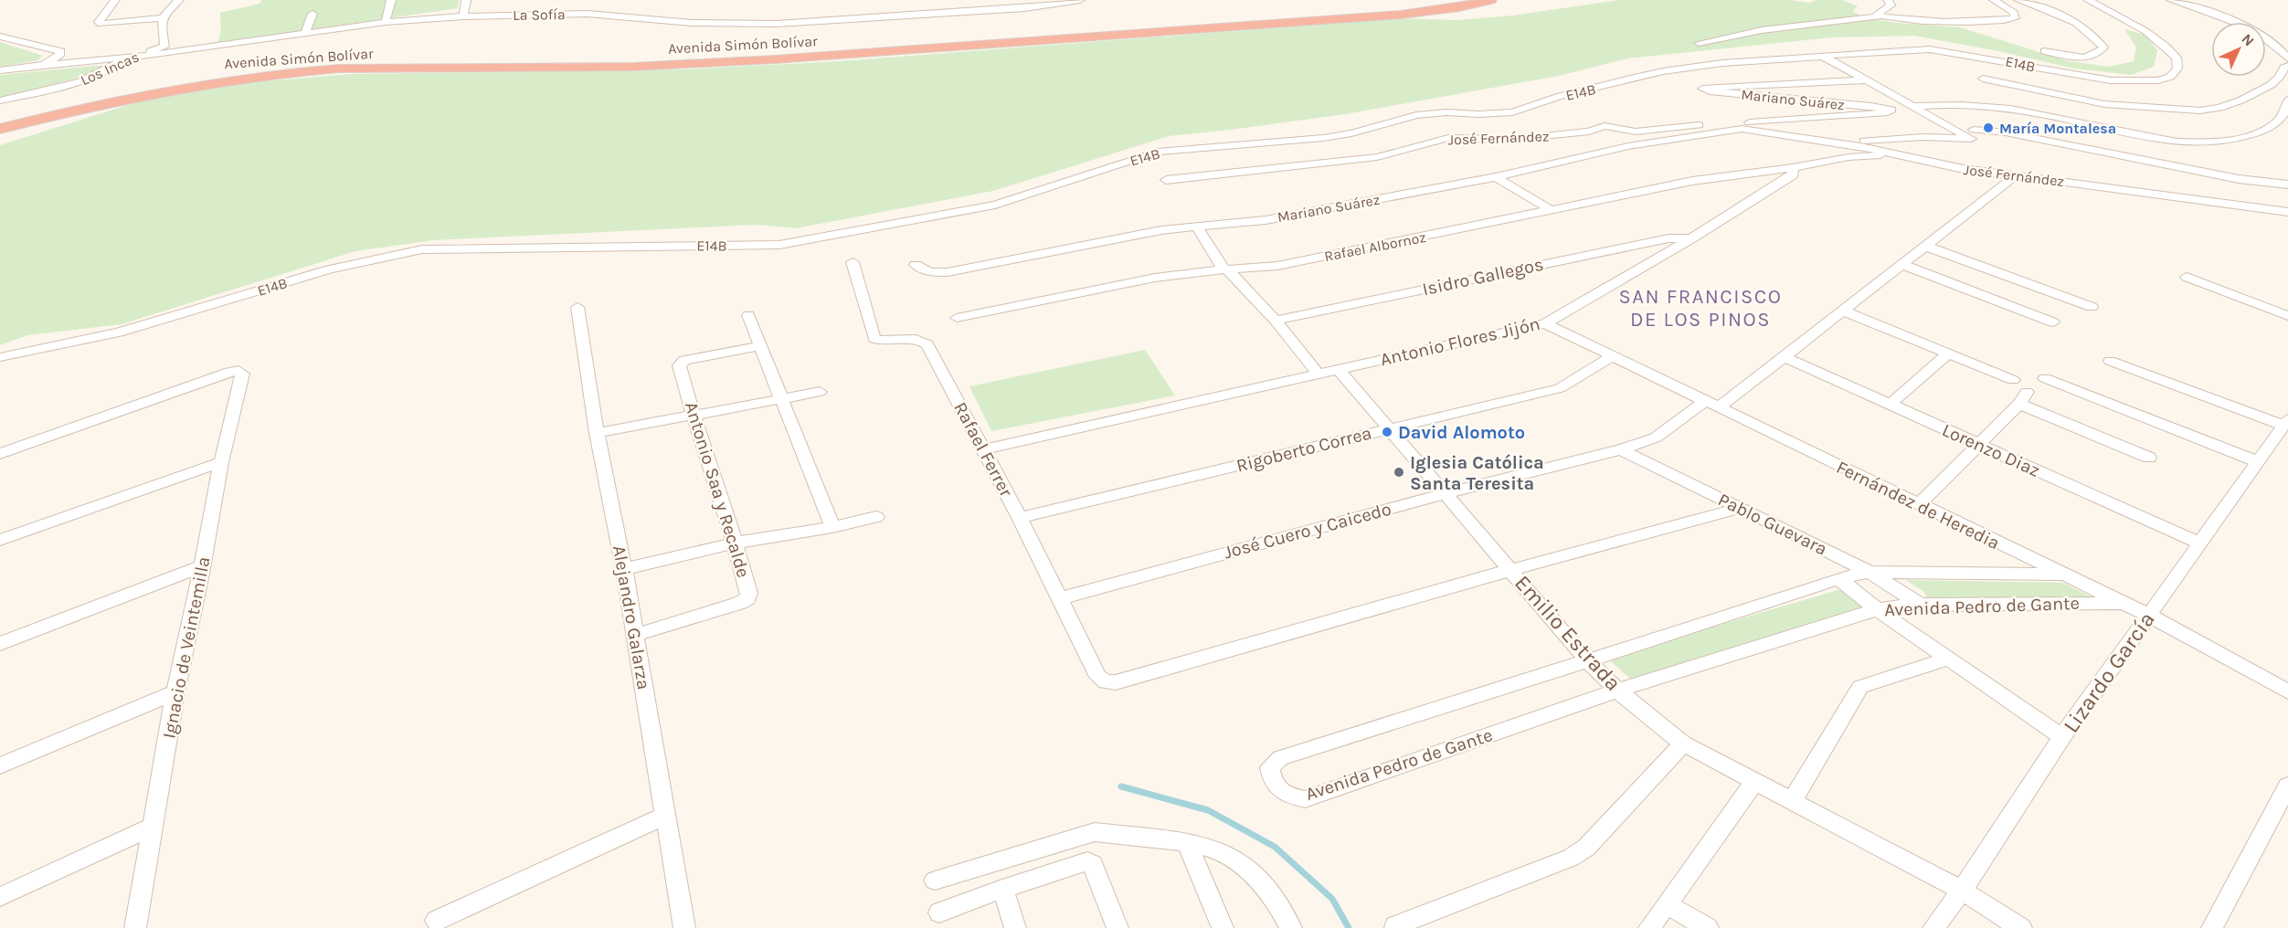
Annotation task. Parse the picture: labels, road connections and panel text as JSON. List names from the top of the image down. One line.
{"streets":{"highway":["Avenida Simón Bolívar"],"street":["La Sofía","E14B","Los Incas","Mariano Suárez","José Fernández","Rafael Albornoz","Isidro Gallegos","Antonio Flores Jijón","Rafael Ferrer","Rigoberto Correa","Lorenzo Diaz","Antonio Saa y Recalde","Fernández de Heredia","Pablo Guevara","José Cuero y Caicedo","Avenida Pedro de Gante","Alejandro Galarza","Emilio Estrada","Ignacio de Veintemilla","Lizardo García"]},"crossings":[["La Sofía","Los Incas"],["Mariano Suárez","José Fernández"],["José Fernández","José Cuero y Caicedo"],["Rafael Albornoz","Antonio Flores Jijón"],["Isidro Gallegos","Antonio Flores Jijón"],["Antonio Flores Jijón","Rafael Ferrer"],["Antonio Flores Jijón","Fernández de Heredia"],["Antonio Flores Jijón","Emilio Estrada"],["Rafael Ferrer","Rigoberto Correa"],["Rafael Ferrer","José Cuero y Caicedo"],["Rafael Ferrer","Emilio Estrada"],["Rigoberto Correa","Fernández de Heredia"],["Rigoberto Correa","Emilio Estrada"],["Lorenzo Diaz","José Cuero y Caicedo"],["Lorenzo Diaz","Lizardo García"],["Antonio Saa y Recalde","Alejandro Galarza"],["Fernández de Heredia","José Cuero y Caicedo"],["Fernández de Heredia","Avenida Pedro de Gante"],["Fernández de Heredia","Lizardo García"],["Pablo Guevara","José Cuero y Caicedo"],["Pablo Guevara","Avenida Pedro de Gante"],["José Cuero y Caicedo","Emilio Estrada"],["Avenida Pedro de Gante","Emilio Estrada"],["Emilio Estrada","Lizardo García"]],"districts":["SAN FRANCISCO DE LOS PINOS"],"places":["María Montalesa","David Alomoto","Iglesia Católica Santa Teresita"],"north":"top right"}
